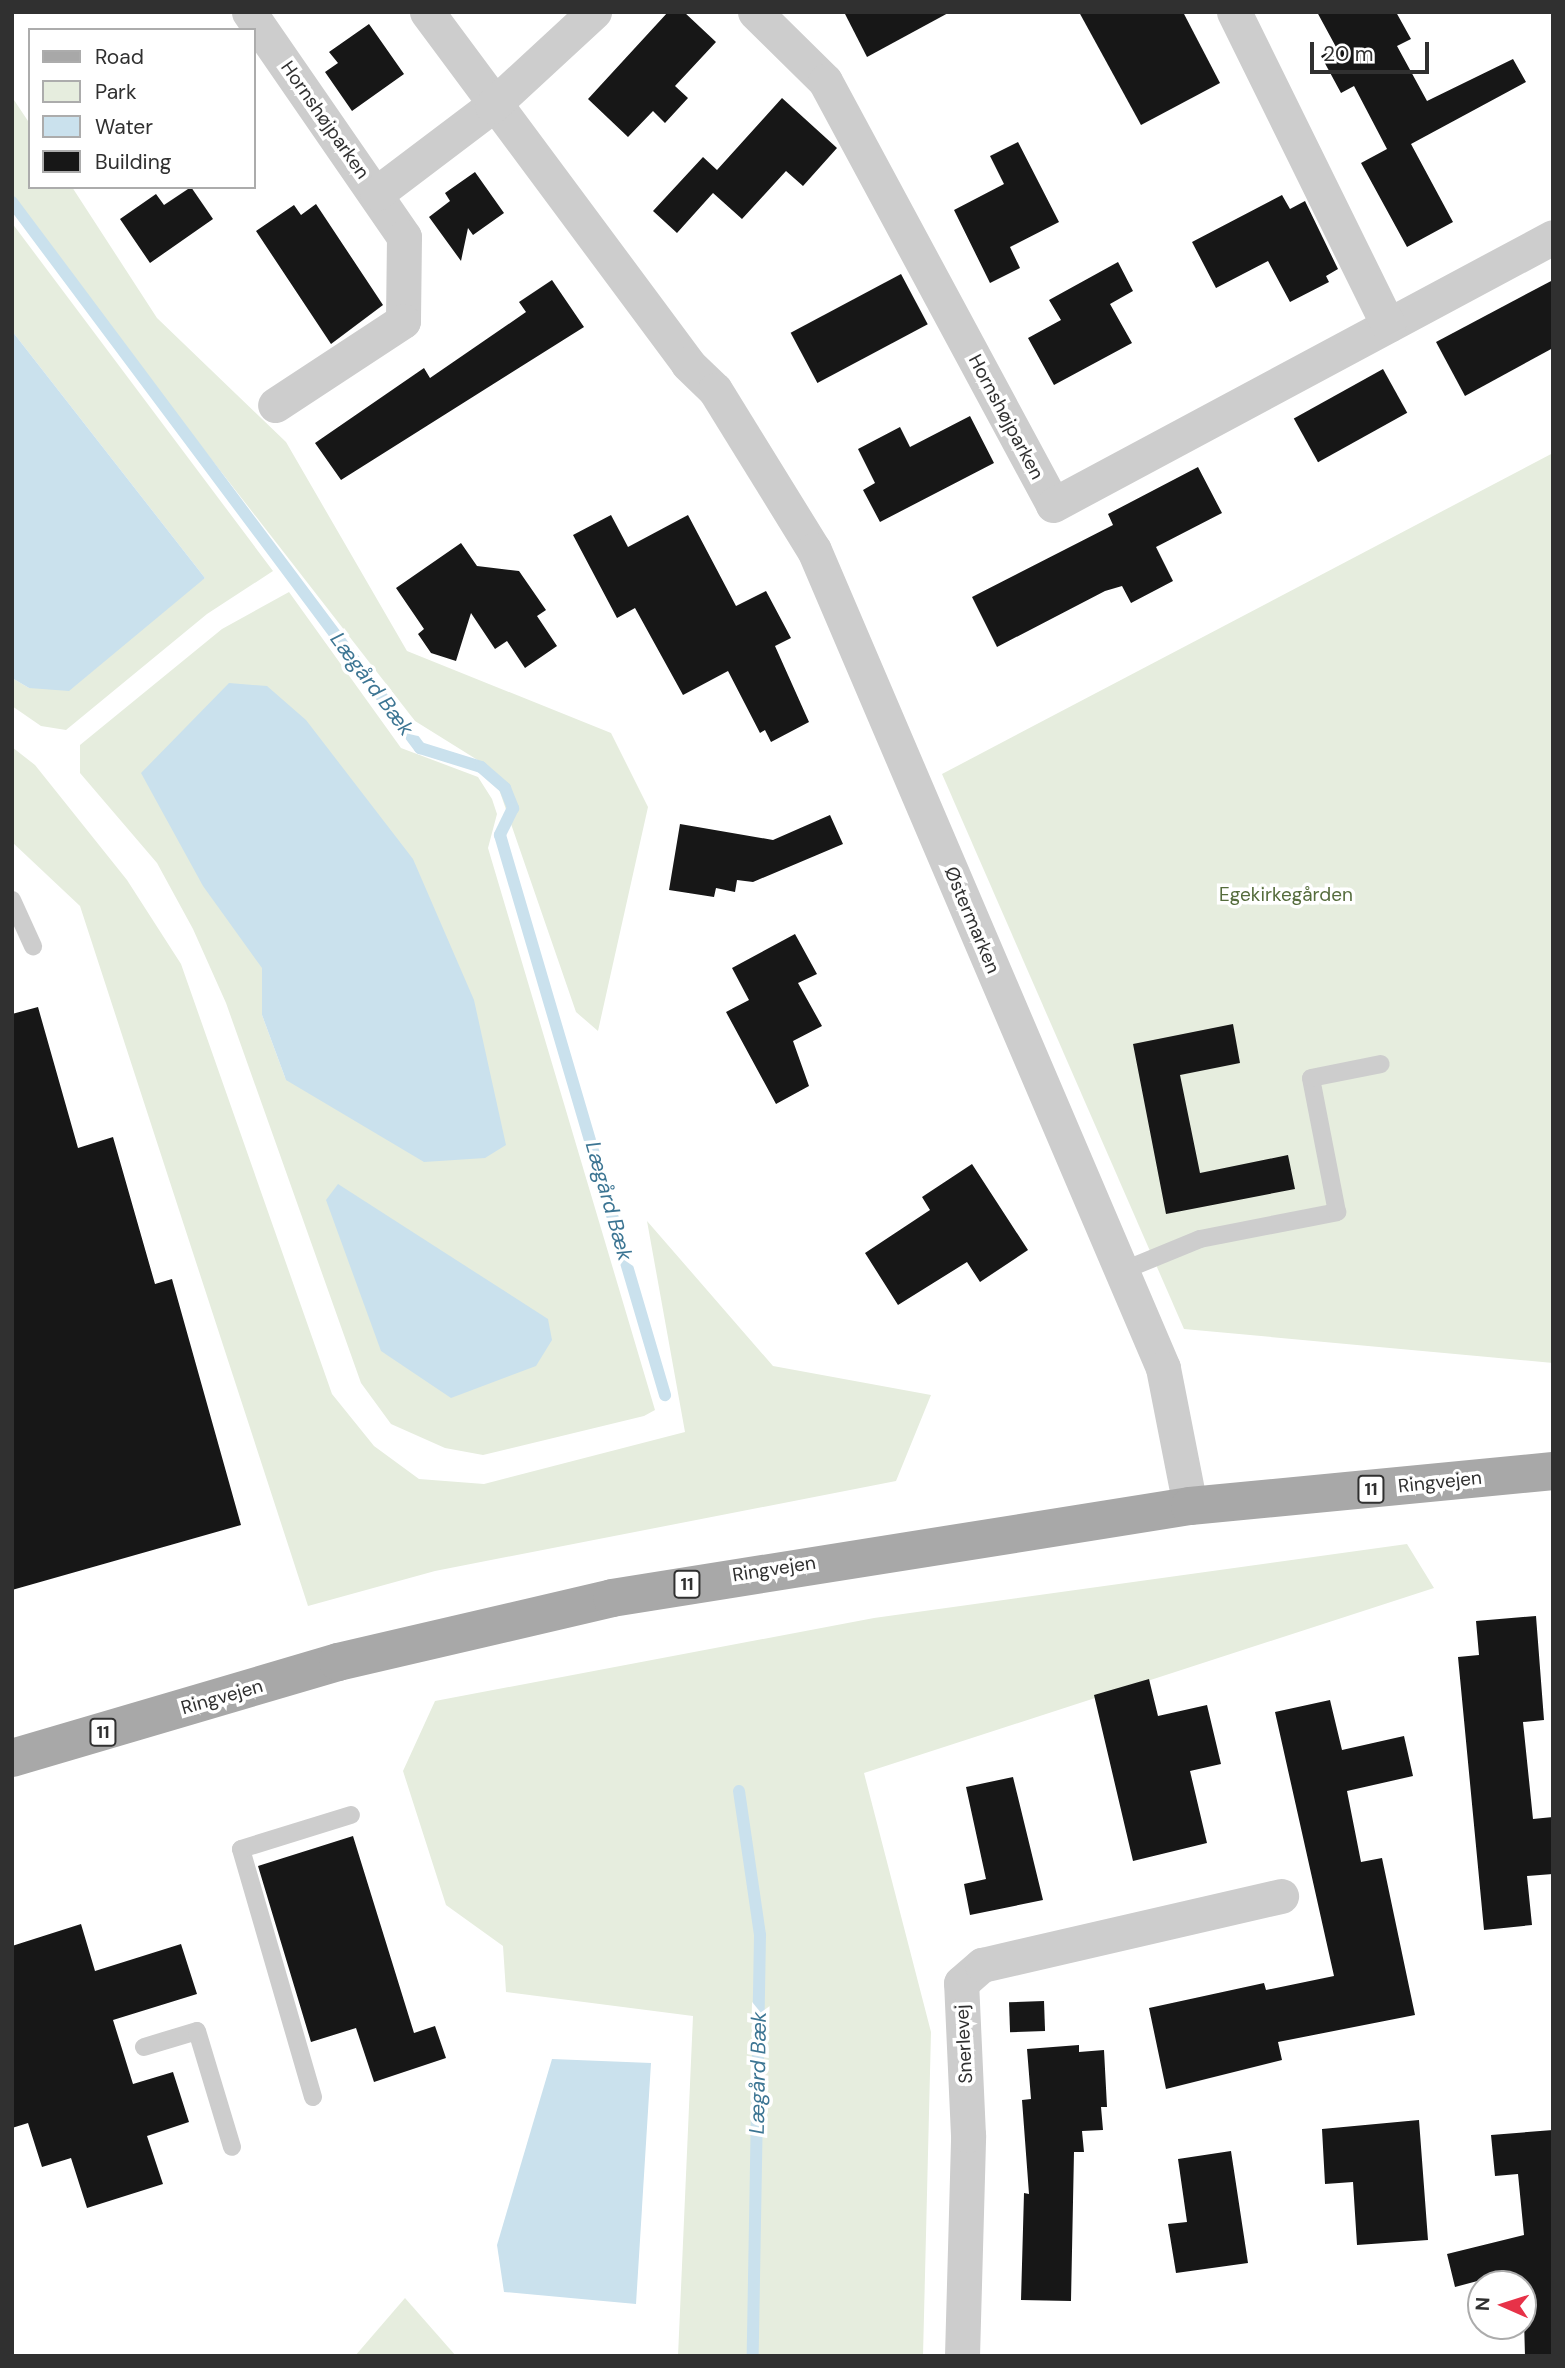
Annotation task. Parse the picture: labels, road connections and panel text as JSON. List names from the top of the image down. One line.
{"streets":{"main road":["Ringvejen","11"],"street":["Hornshøjparken","Østermarken","Snerlevej"]},"crossings":[["Hornshøjparken","Østermarken"],["Østermarken","Ringvejen"]],"water":["Lægård Bæk"],"parks":["Egekirkegården"],"legend":["Road","Park","Water","Building"],"scale_bar":"20 m","north":"left"}
